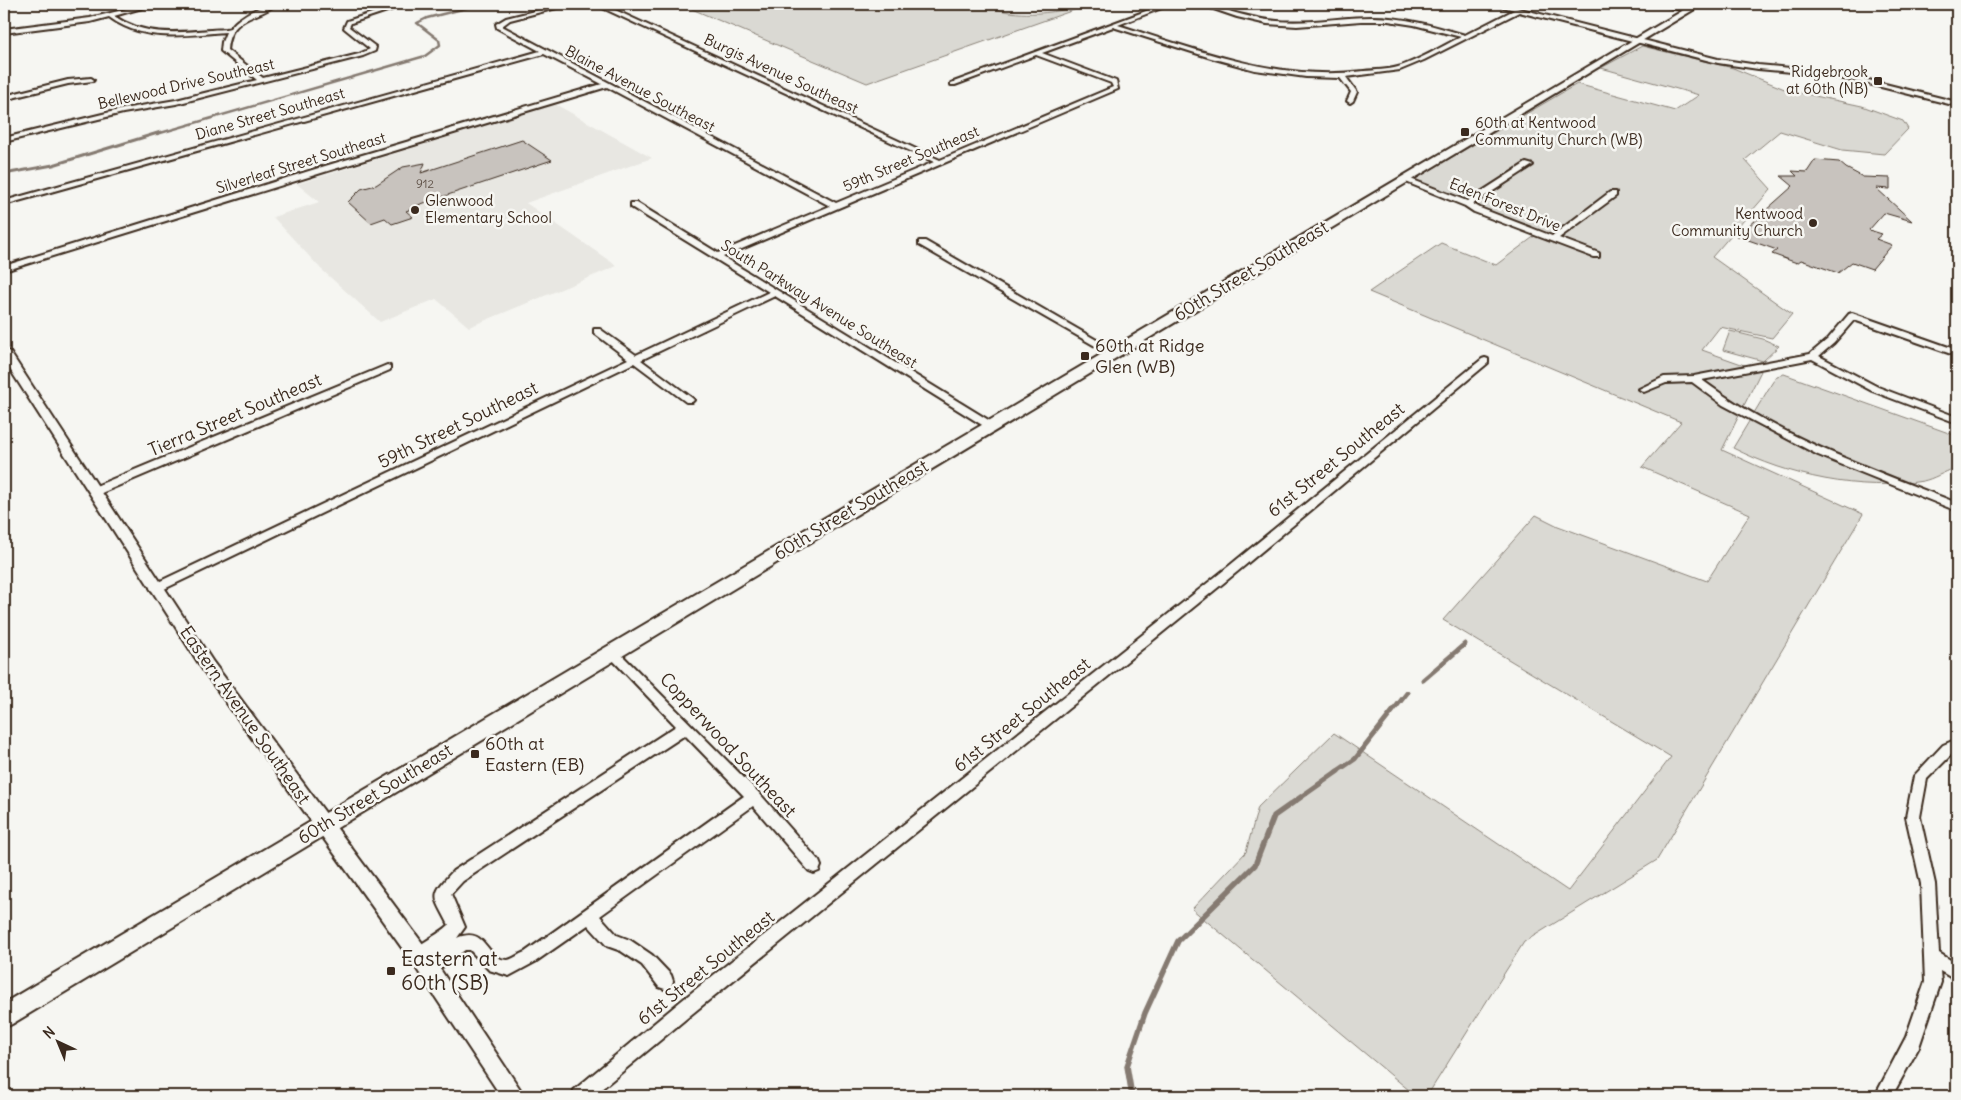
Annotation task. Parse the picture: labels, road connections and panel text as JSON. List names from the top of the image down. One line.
{"streets":{"main road":["60th Street Southeast"],"street":["Burgis Avenue Southeast","Bellewood Drive Southeast","Blaine Avenue Southeast","Diane Street Southeast","59th Street Southeast","Silverleaf Street Southeast","Eden Forest Drive","South Parkway Avenue Southeast","Tierra Street Southeast","61st Street Southeast","Eastern Avenue Southeast","Copperwood Southeast"]},"crossings":[["Burgis Avenue Southeast","59th Street Southeast"],["Blaine Avenue Southeast","Diane Street Southeast"],["Blaine Avenue Southeast","59th Street Southeast"],["Blaine Avenue Southeast","Silverleaf Street Southeast"],["59th Street Southeast","South Parkway Avenue Southeast"],["59th Street Southeast","Eastern Avenue Southeast"],["Eden Forest Drive","60th Street Southeast"],["60th Street Southeast","South Parkway Avenue Southeast"],["60th Street Southeast","Eastern Avenue Southeast"],["60th Street Southeast","Copperwood Southeast"],["Tierra Street Southeast","Eastern Avenue Southeast"]],"places":{"transit":["Ridgebrook at 60th (NB)","60th at Kentwood Community Church (WB)","60th at Ridge Glen (WB)","60th at Eastern (EB)","Eastern at 60th (SB)"],"other":["Glenwood Elementary School","Kentwood Community Church"]},"house_numbers":["912"],"north":"top left"}
